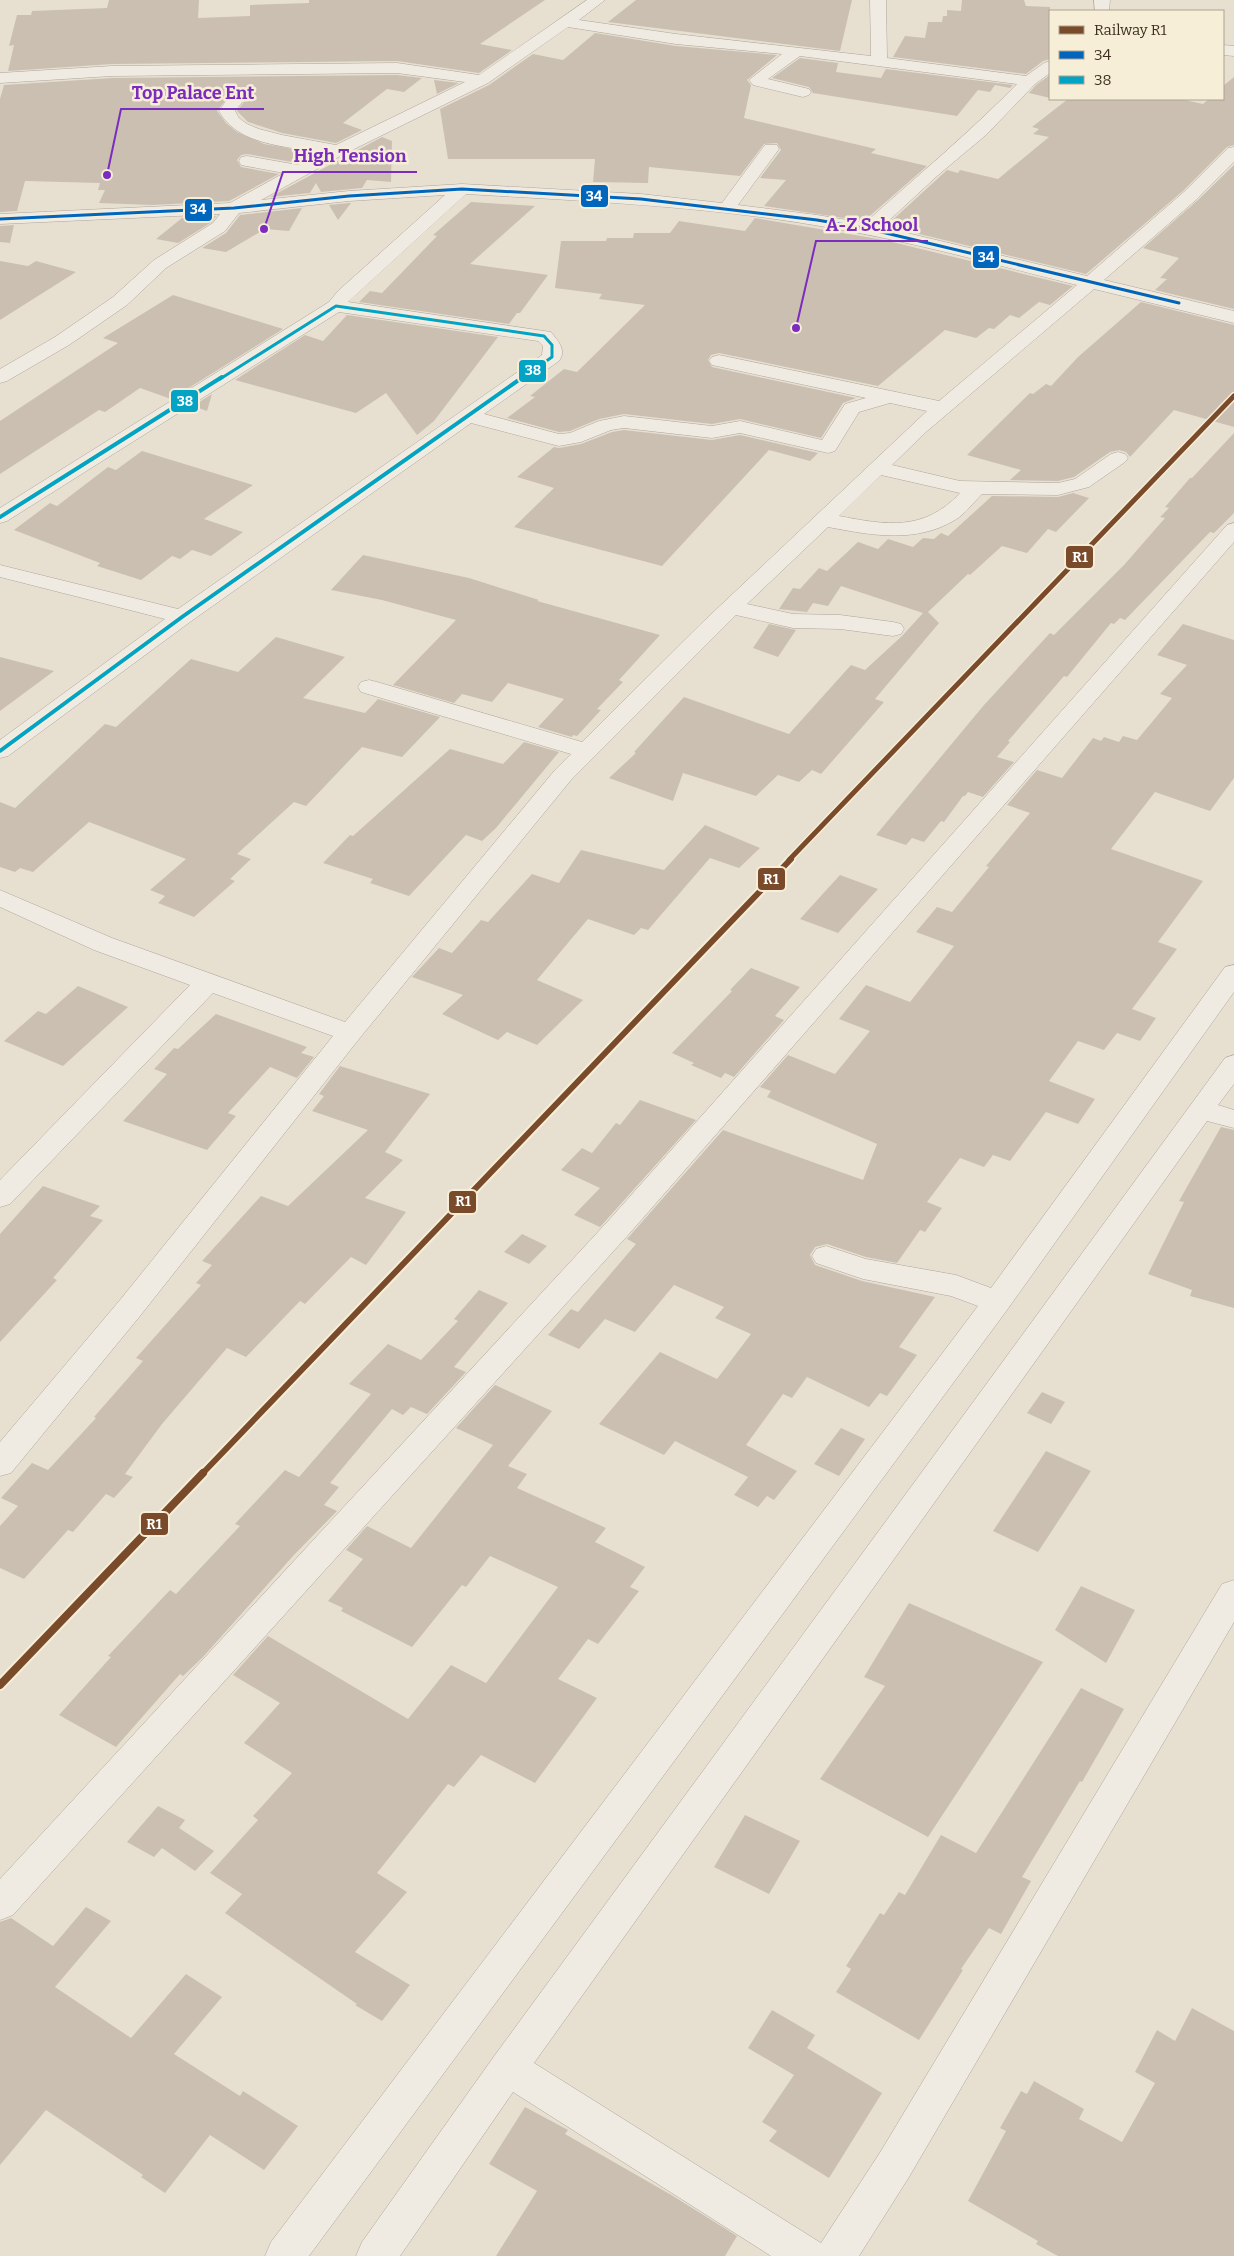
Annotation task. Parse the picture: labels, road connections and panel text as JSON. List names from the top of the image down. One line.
{"places":["Top Palace Ent","High Tension","A-Z School"],"lines":["transit line 34","transit line 38","rail line R1"],"legend":["Railway R1","34","38"]}
